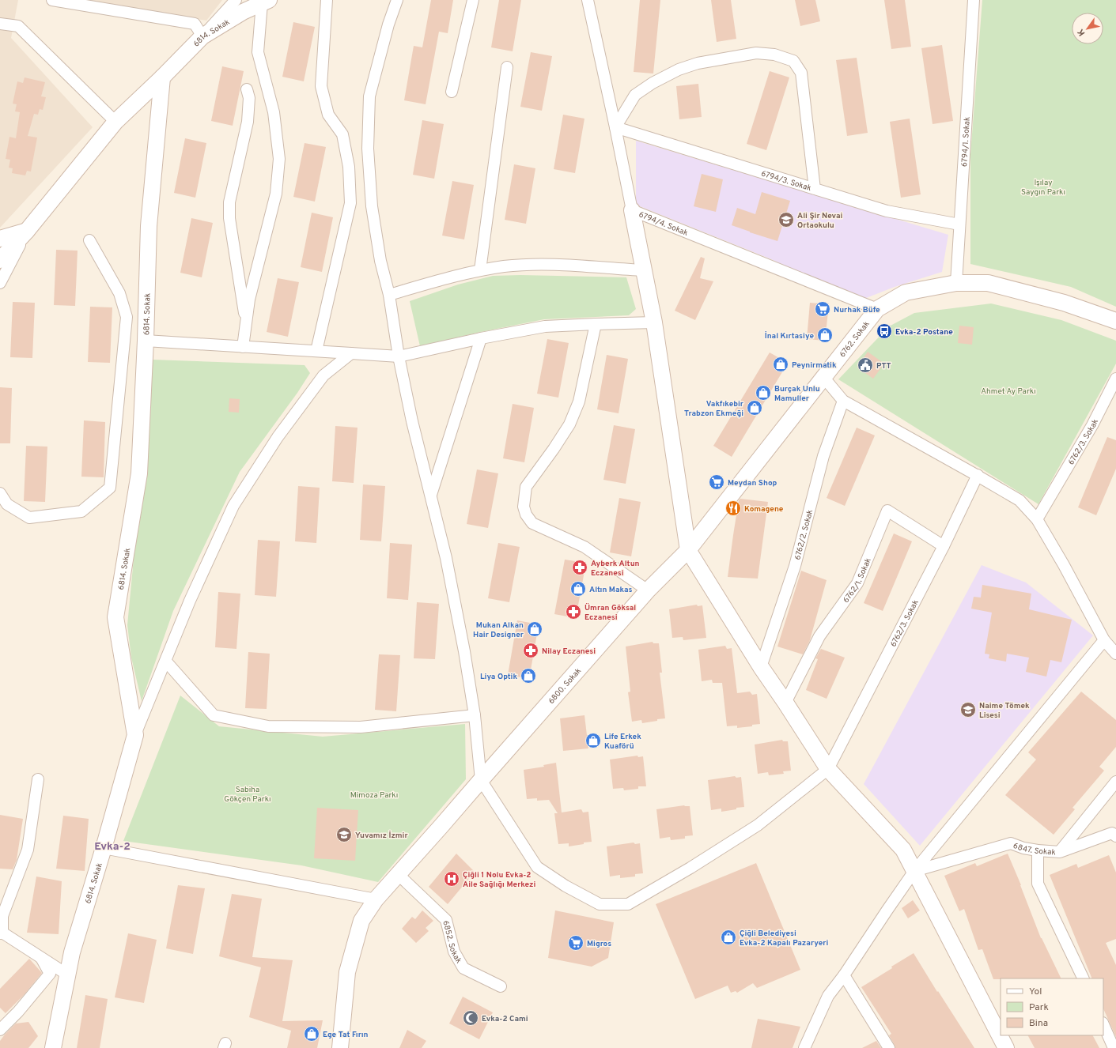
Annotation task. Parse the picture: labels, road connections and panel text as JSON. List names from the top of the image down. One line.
{"streets":{"street":["6814. Sokak","6794/1. Sokak","6794/3. Sokak","6794/4. Sokak","6762. Sokak","6762/3. Sokak","6762/2. Sokak","6762/1. Sokak","6800. Sokak","6847. Sokak","6852. Sokak"]},"crossings":[["6794/1. Sokak","6794/3. Sokak"],["6794/1. Sokak","6762. Sokak"],["6794/3. Sokak","6794/4. Sokak"],["6794/4. Sokak","6762. Sokak"],["6762. Sokak","6800. Sokak"],["6762/3. Sokak","6762/1. Sokak"],["6800. Sokak","6852. Sokak"]],"districts":["Evka-2"],"parks":["Işılay Saygın Parkı","Ahmet Ay Parkı","Sabiha Gökçen Parkı","Mimoza Parkı"],"places":{"school or university":["Ali Şir Nevai Ortaokulu","Naime Tömek Lisesi","Yuvamız İzmir"],"supermarket":["Nurhak Büfe","Meydan Shop","Migros"],"bus stop":["Evka-2 Postane"],"shop":["İnal Kırtasiye","Peynirmatik","Burçak Unlu Mamuller","Vakfıkebir Trabzon Ekmeği","Altın Makas","Mukan Alkan Hair Designer","Liya Optik","Life Erkek Kuaförü","Çiğli Belediyesi Evka-2 Kapalı Pazaryeri","Ege Tat Fırın"],"public building":["PTT"],"restaurant":["Komagene"],"pharmacy":["Ayberk Altun Eczanesi","Ümran Göksal Eczanesi","Nilay Eczanesi"],"hospital":["Çiğli 1 Nolu Evka-2 Aile Sağlığı Merkezi"],"mosque":["Evka-2 Cami"]},"legend":["Yol","Park","Bina"],"north":"bottom left"}
